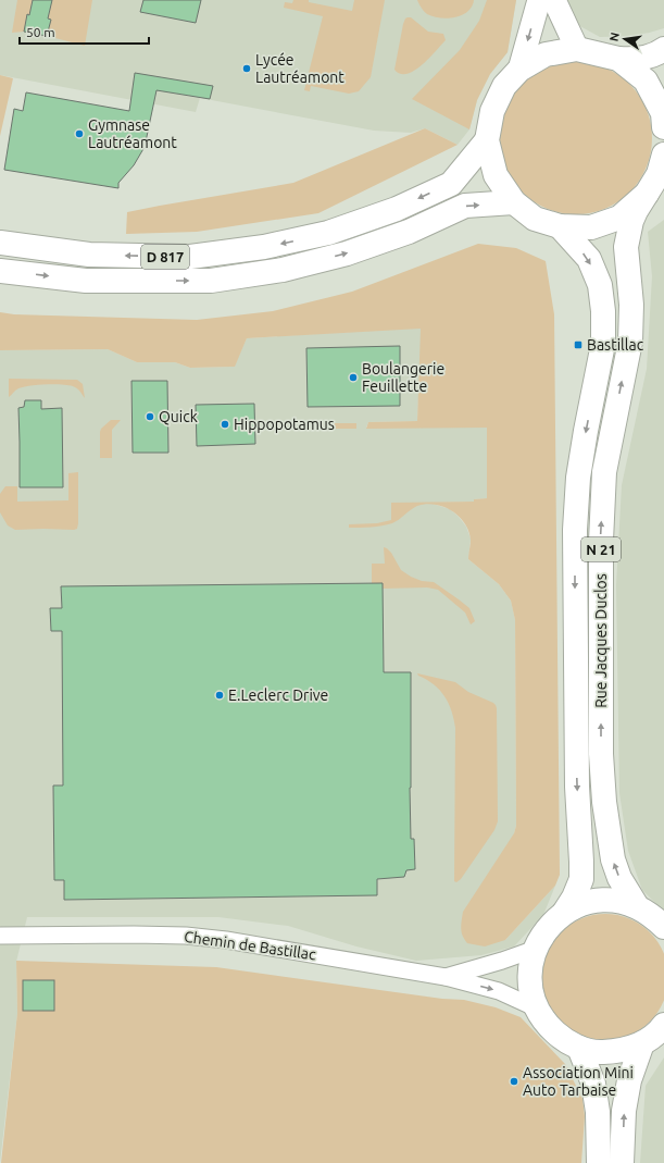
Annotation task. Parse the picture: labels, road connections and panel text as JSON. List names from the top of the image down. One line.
{"streets":{"main road":["D 817","N 21","Rue Jacques Duclos"],"street":["Chemin de Bastillac"]},"places":{"other":["Lycée Lautréamont","Gymnase Lautréamont","Boulangerie Feuillette","Quick","Hippopotamus","E.Leclerc Drive","Association Mini Auto Tarbaise"],"transit":["Bastillac"]},"scale_bar":"50 m","north":"left"}
